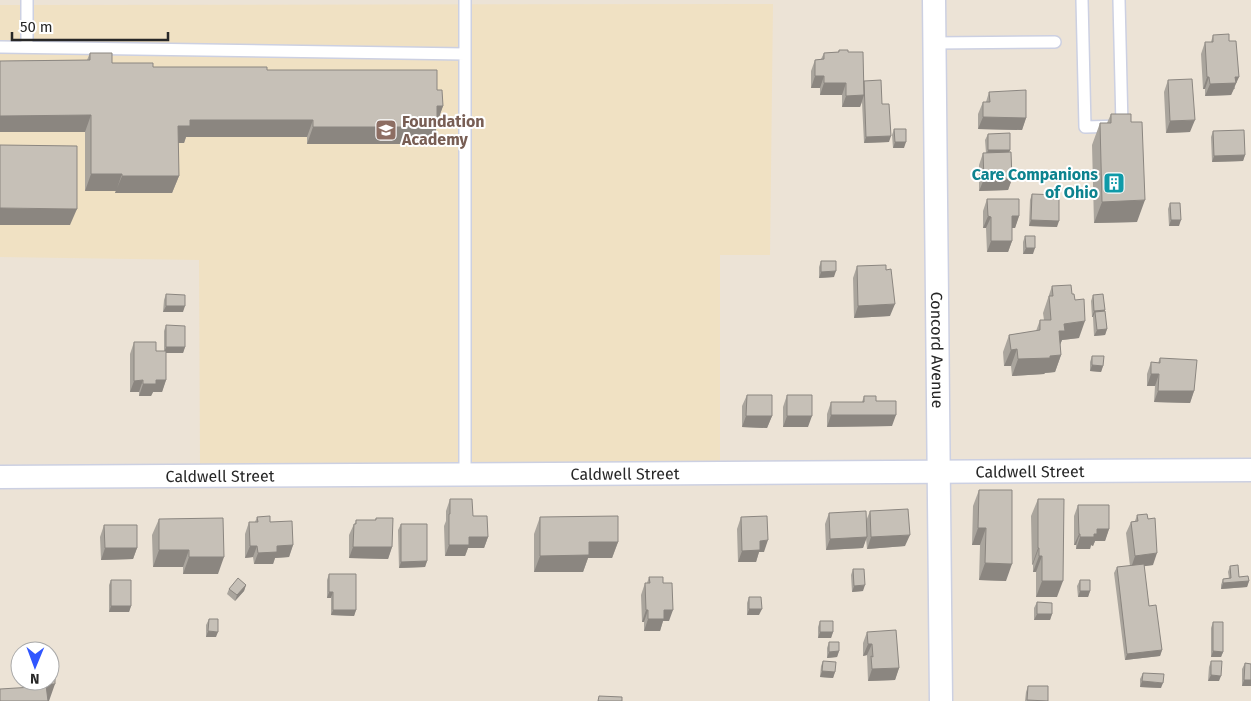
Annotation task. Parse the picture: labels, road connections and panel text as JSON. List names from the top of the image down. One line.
{"streets":{"street":["Concord Avenue","Caldwell Street"]},"crossings":[["Concord Avenue","Caldwell Street"]],"places":{"school or university":["Foundation Academy"],"building":["Care Companions of Ohio"]},"scale_bar":"50 m","north":"bottom"}
